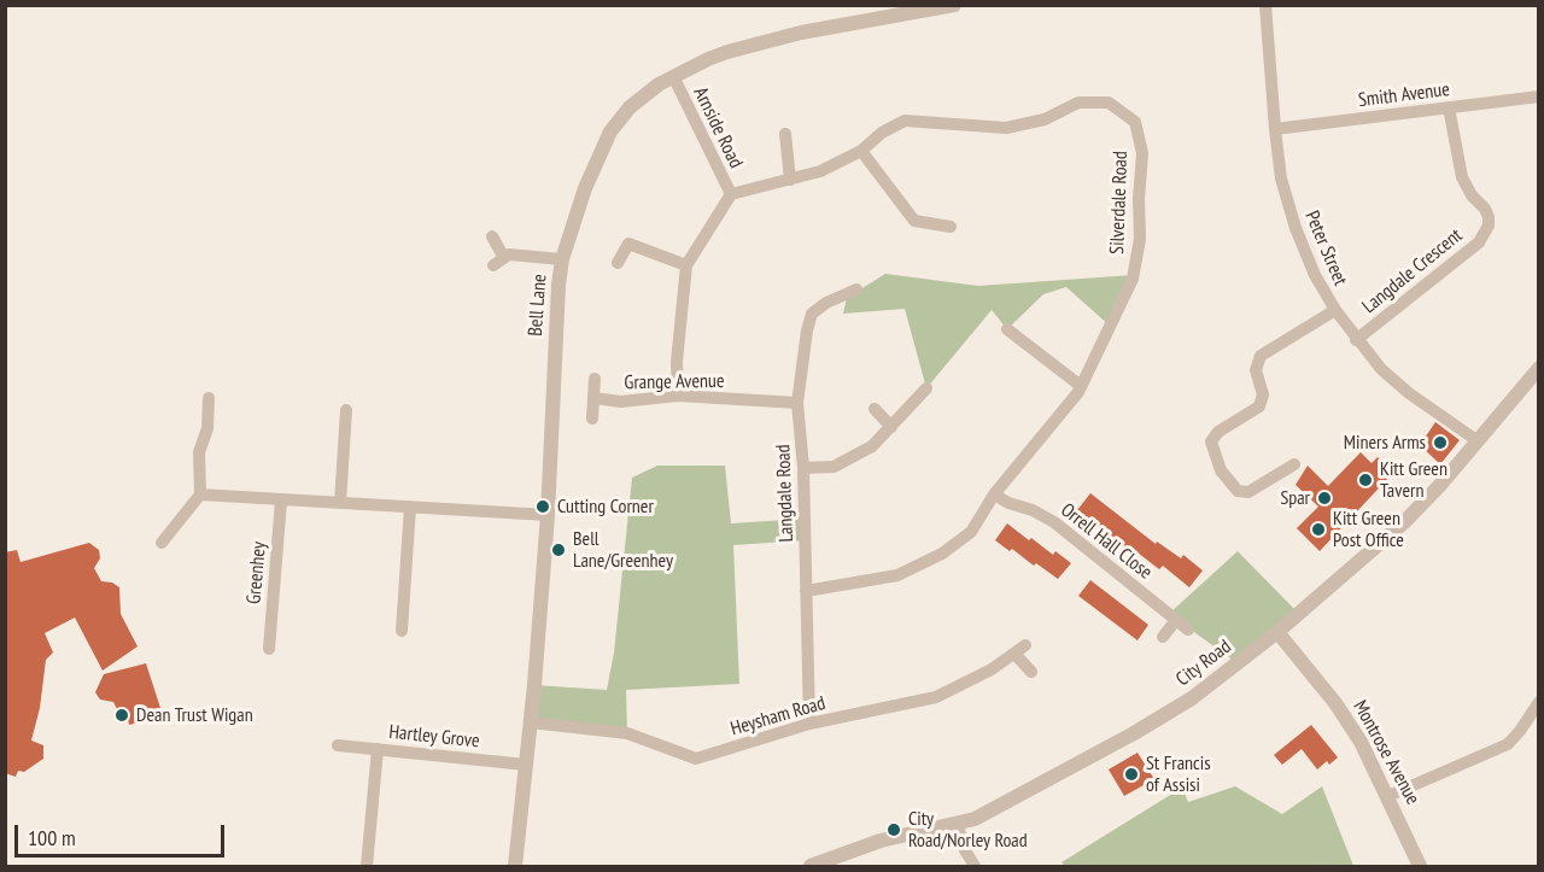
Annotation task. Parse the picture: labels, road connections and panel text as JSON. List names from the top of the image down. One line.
{"streets":{"street":["Smith Avenue","Arnside Road","Silverdale Road","Peter Street","Langdale Crescent","Bell Lane","Grange Avenue","Langdale Road","Orrell Hall Close","Greenhey","City Road","Heysham Road","Hartley Grove","Montrose Avenue"]},"crossings":[["Smith Avenue","Peter Street"],["Smith Avenue","Langdale Crescent"],["Arnside Road","Silverdale Road"],["Arnside Road","Bell Lane"],["Silverdale Road","Langdale Road"],["Silverdale Road","Orrell Hall Close"],["Peter Street","Langdale Crescent"],["Peter Street","City Road"],["Bell Lane","Heysham Road"],["Bell Lane","Hartley Grove"],["Grange Avenue","Langdale Road"],["Langdale Road","Heysham Road"],["City Road","Montrose Avenue"]],"places":["Miners Arms","Kitt Green Tavern","Spar","Cutting Corner","Kitt Green Post Office","Bell Lane/Greenhey","Dean Trust Wigan","St Francis of Assisi","City Road/Norley Road"],"scale_bar":"100 m"}
